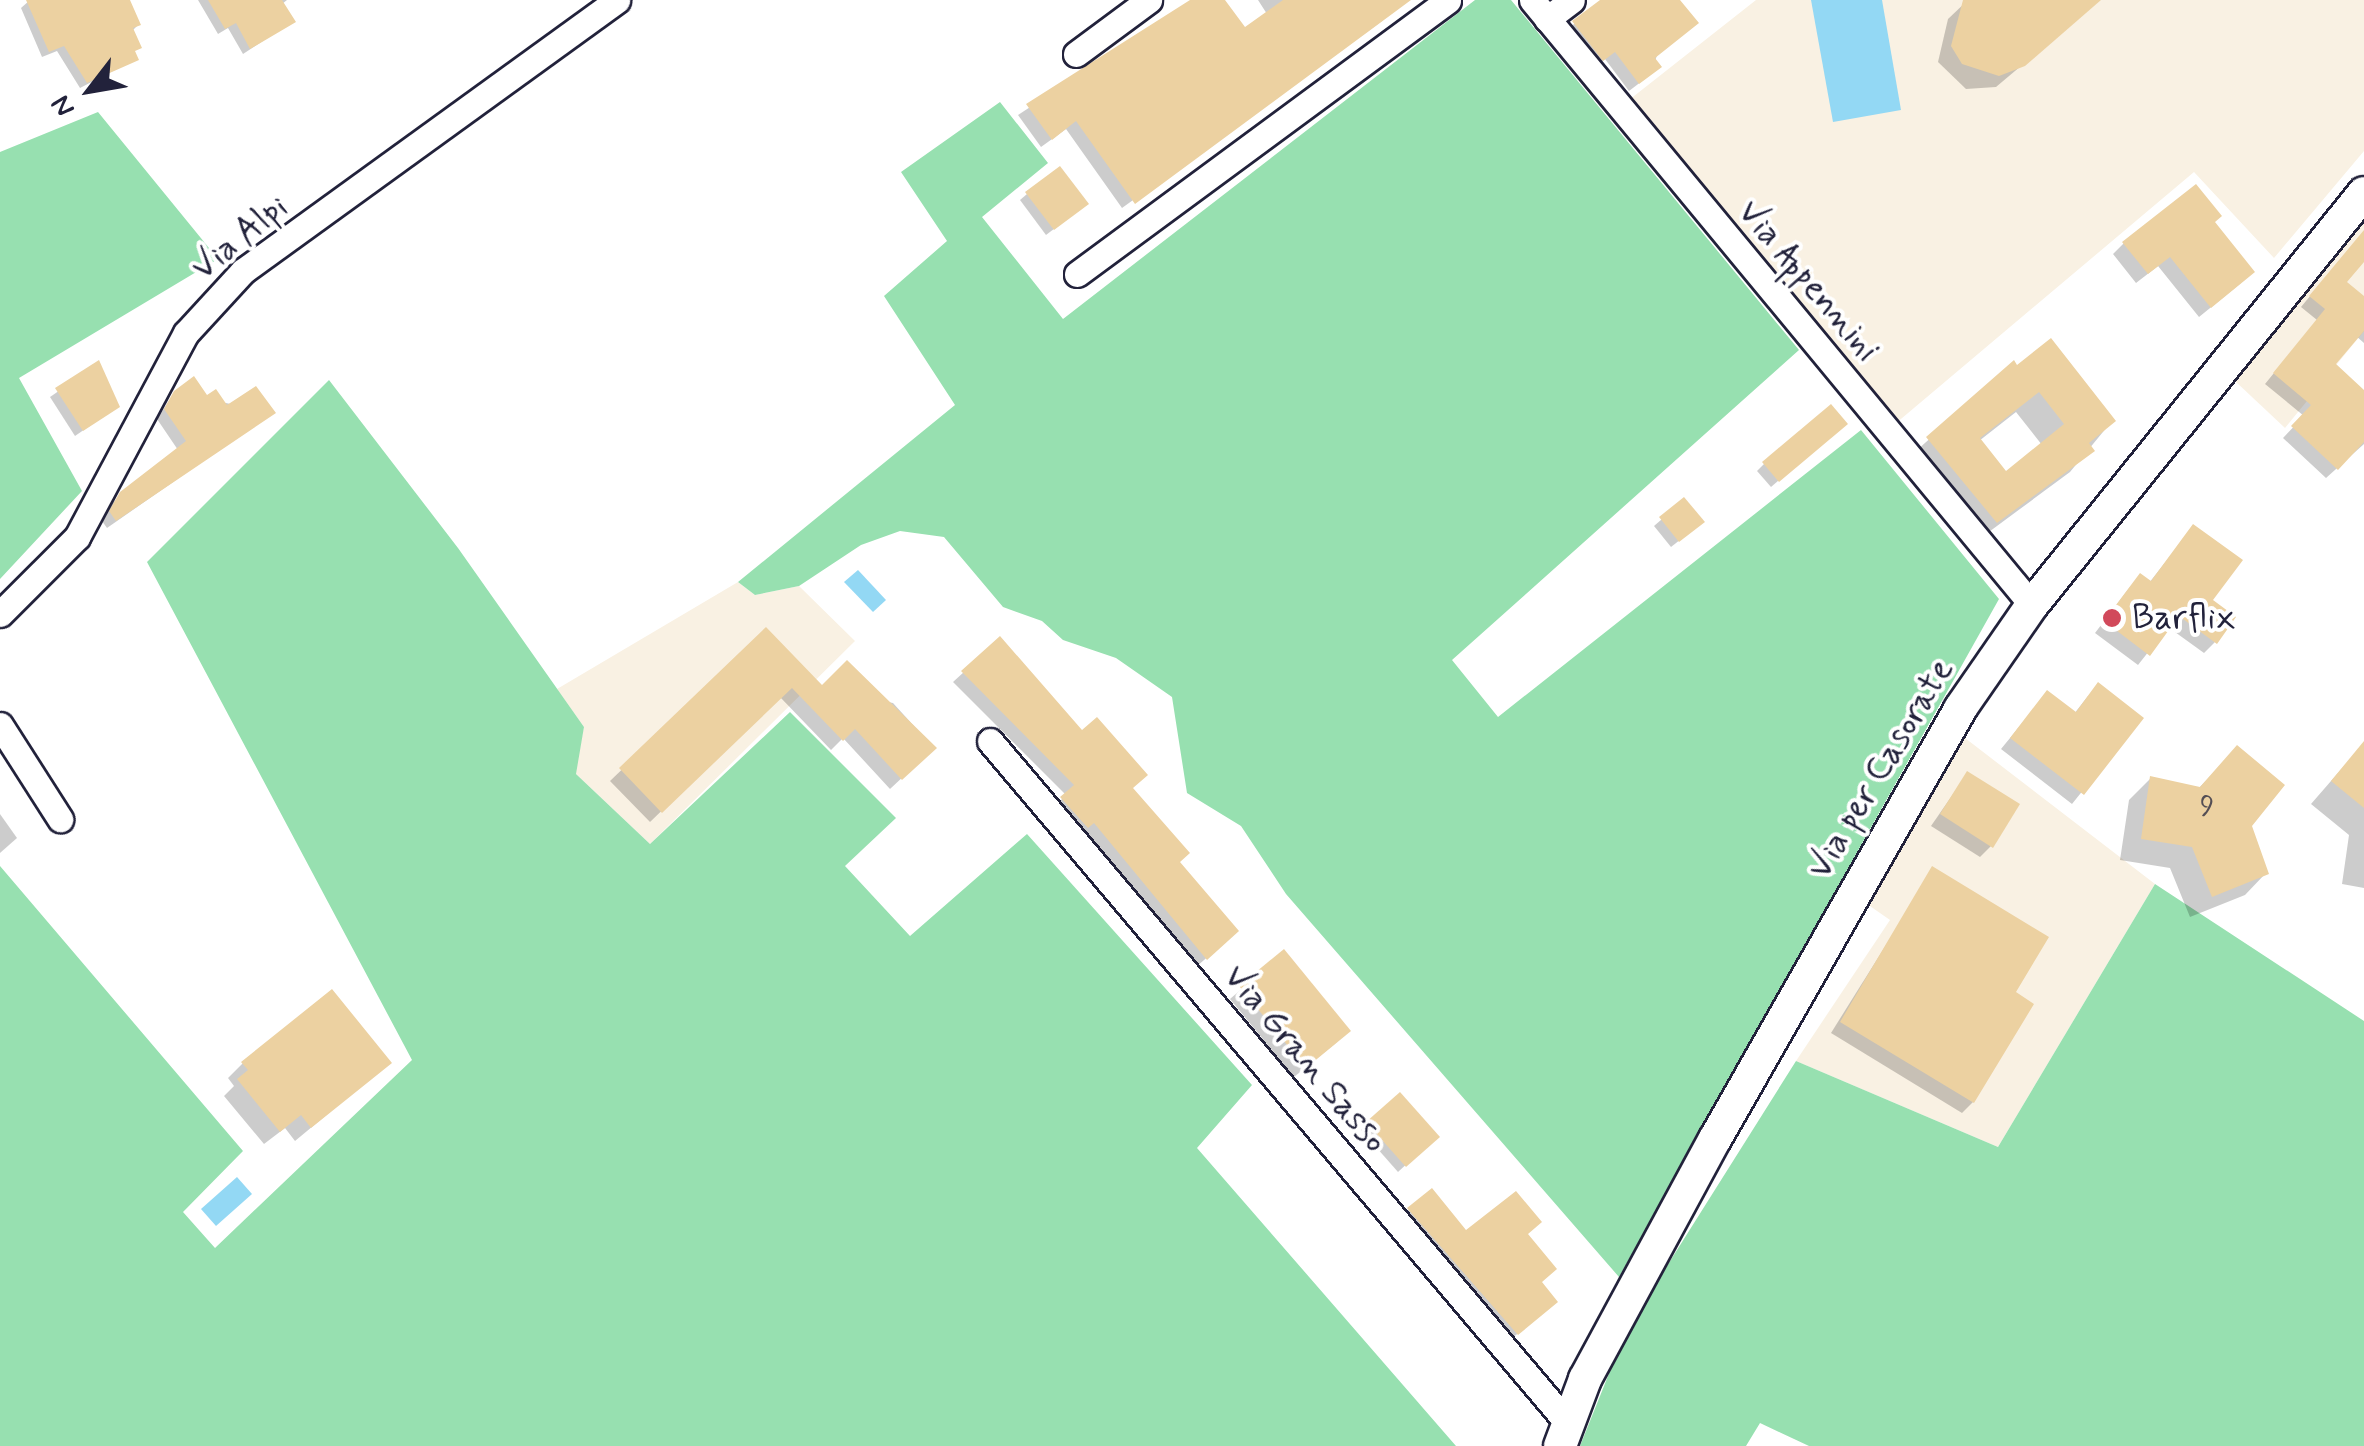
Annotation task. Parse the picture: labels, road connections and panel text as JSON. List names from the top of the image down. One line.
{"streets":{"street":["Via Alpi","Via Appennini","Via per Casorate","Via Gran Sasso"]},"crossings":[["Via Appennini","Via per Casorate"],["Via per Casorate","Via Gran Sasso"]],"places":["Barflix"],"house_numbers":["9"],"north":"bottom left"}
